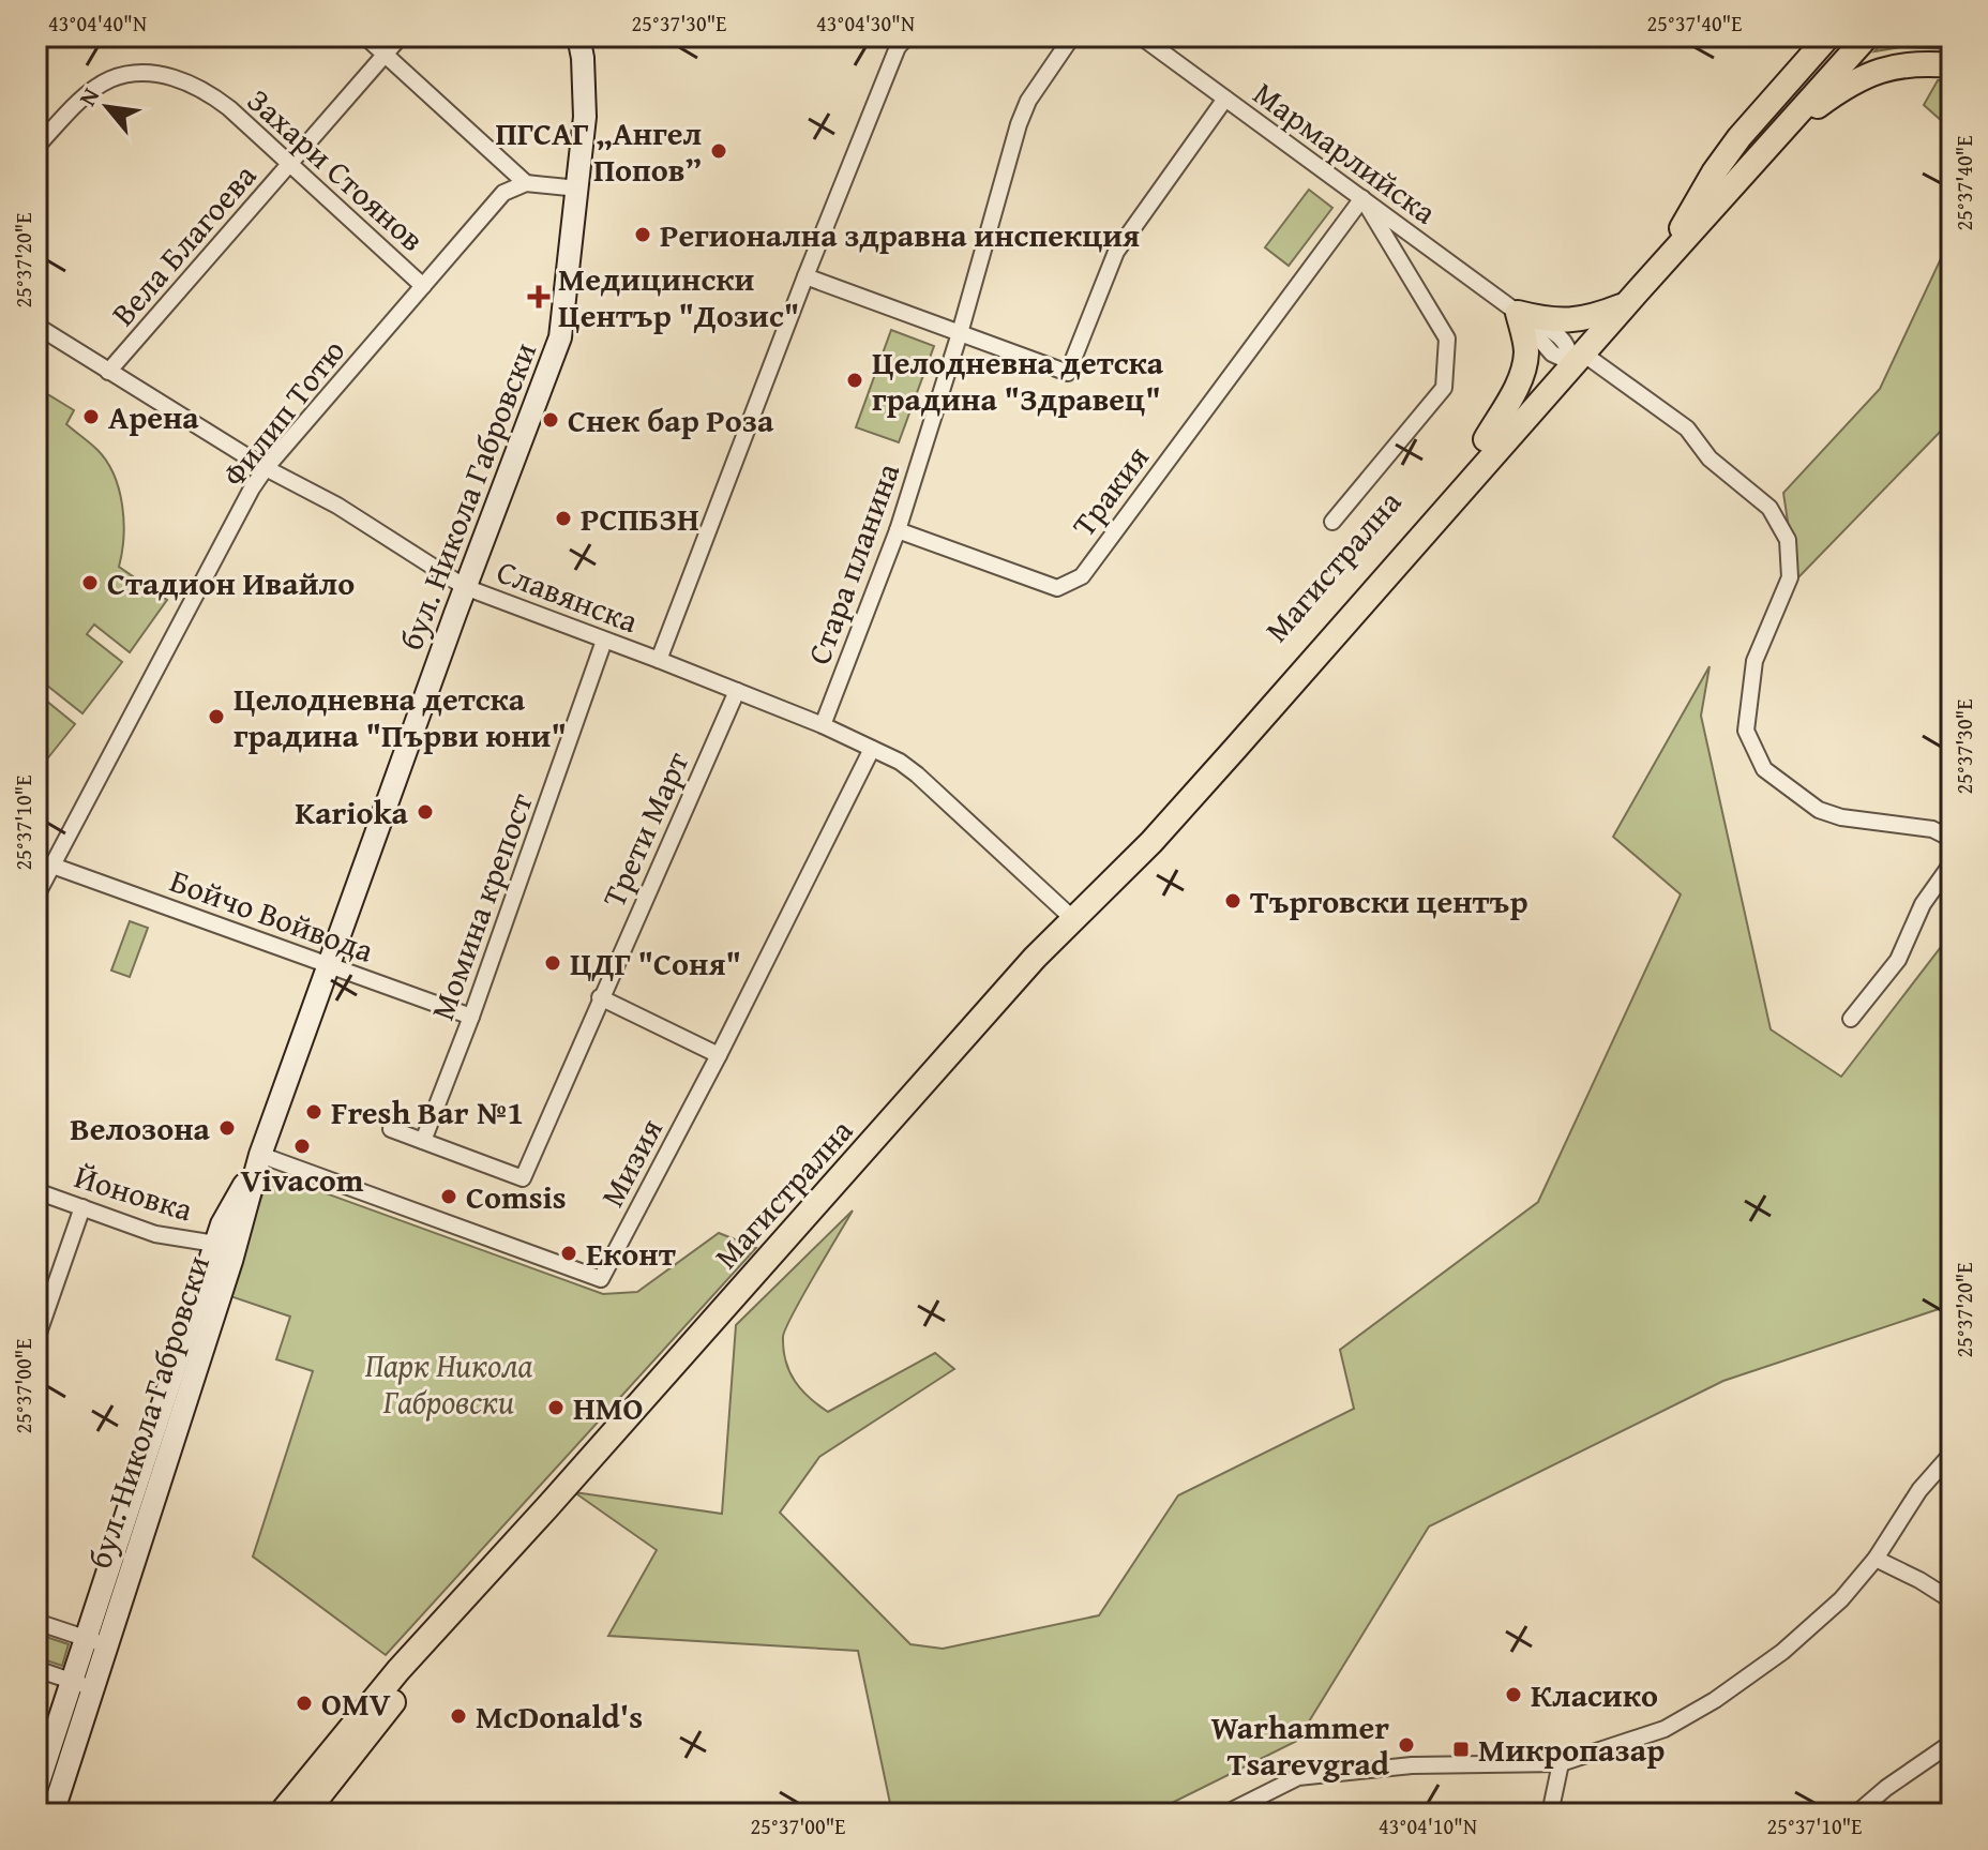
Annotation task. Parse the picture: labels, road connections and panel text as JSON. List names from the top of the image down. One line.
{"streets":{"main road":["Магистрална"],"street":["Мармарлийска","Захари Стоянов","Вела Благоева","Филип Тотю","Тракия","бул. Никола Габровски","Стара планина","Славянска","Трети Март","Момина крепост","Бойчо Войвода","Мизия","Йоновка"]},"crossings":[["Мармарлийска","Тракия"],["Мармарлийска","Магистрална"],["Захари Стоянов","Вела Благоева"],["Захари Стоянов","Филип Тотю"],["Вела Благоева","Славянска"],["Филип Тотю","Славянска"],["Филип Тотю","Бойчо Войвода"],["Тракия","Стара планина"],["бул. Никола Габровски","Славянска"],["бул. Никола Габровски","Бойчо Войвода"],["бул. Никола Габровски","Мизия"],["бул. Никола Габровски","Йоновка"],["Стара планина","Славянска"],["Магистрална","Славянска"],["Славянска","Трети Март"],["Славянска","Момина крепост"],["Славянска","Мизия"],["Трети Март","Момина крепост"],["Момина крепост","Бойчо Войвода"]],"parks":["Парк Никола Габровски"],"places":{"other":["ПГСАГ „Ангел Попов”","Регионална здравна инспекция","Целодневна детска градина \"Здравец\"","Арена","Снек бар Роза","РСПБЗН","Стадион Ивайло","Целодневна детска градина \"Първи юни\"","Karioka","Търговски център","ЦДГ \"Соня\"","Fresh Bar №1","Велозона","Vivacom","Comsis","Еконт","HMO","Класико","OMV","McDonald's","Warhammer Tsarevgrad"],"health":["Медицински Център \"Дозис\""],"transit":["Микропазар"]},"north":"top left","coordinates":["43°04'40\"N","25°37'30\"E","43°04'30\"N","25°37'40\"E","25°37'20\"E","25°37'10\"E","25°37'00\"E","43°04'10\"N"]}
